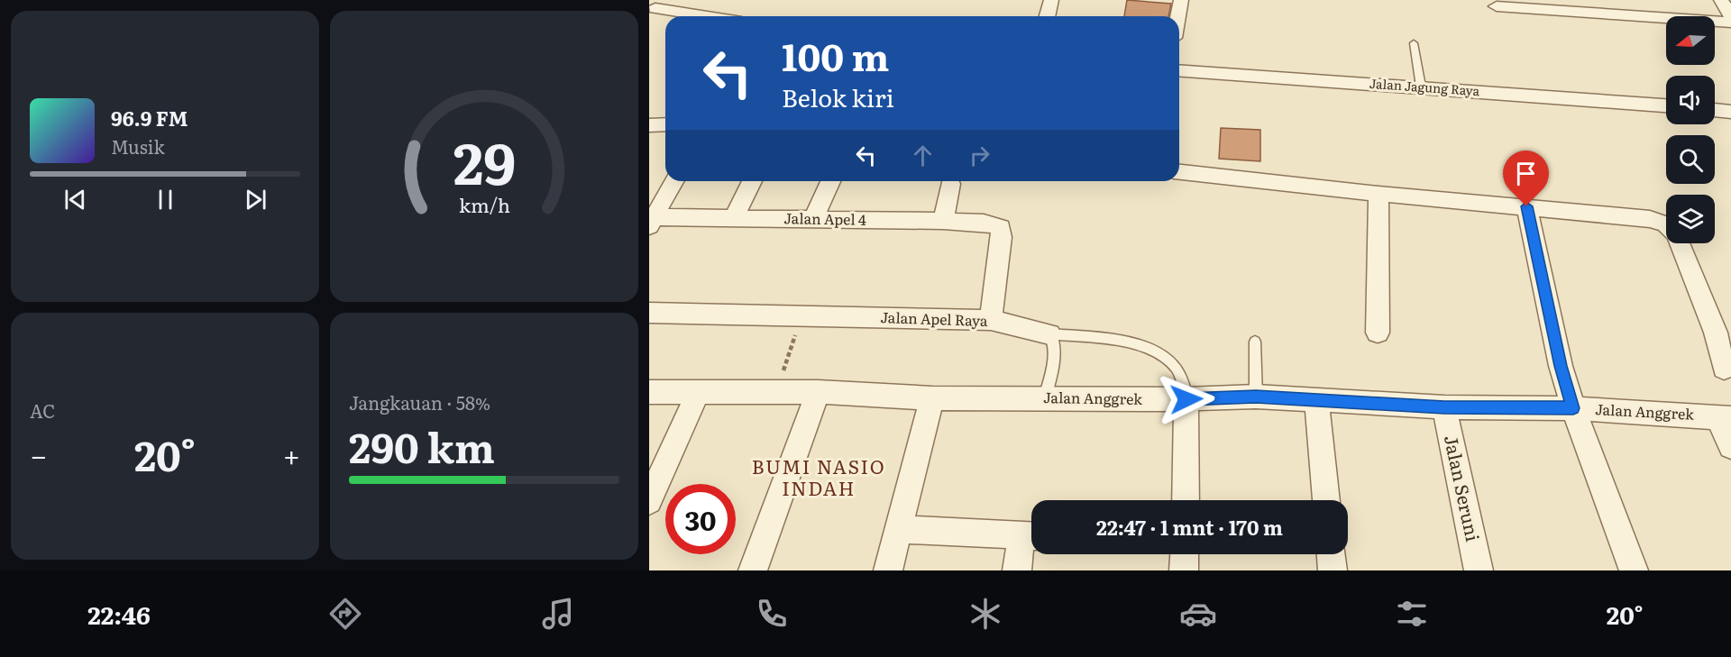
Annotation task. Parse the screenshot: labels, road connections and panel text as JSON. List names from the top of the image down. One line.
{"streets":{"street":["Jalan Jagung Raya","Jalan Apel 4","Jalan Apel Raya","Jalan Anggrek","Jalan Seruni"]},"crossings":[["Jalan Apel 4","Jalan Apel Raya"],["Jalan Apel Raya","Jalan Anggrek"],["Jalan Anggrek","Jalan Seruni"]],"districts":["BUMI NASIO INDAH"],"north":"left","page":{"turn":["100 m","Belok kiri"],"song":["96.9 FM","Musik"],"tile":["AC",["Jangkauan · 58%","290 km"]],"heat":["−","20°","+"],"limit":"30","trip":"22:47 · 1 mnt · 170 m","tabs":["22:46","20°"],"gauge":["29","km/h"]}}
